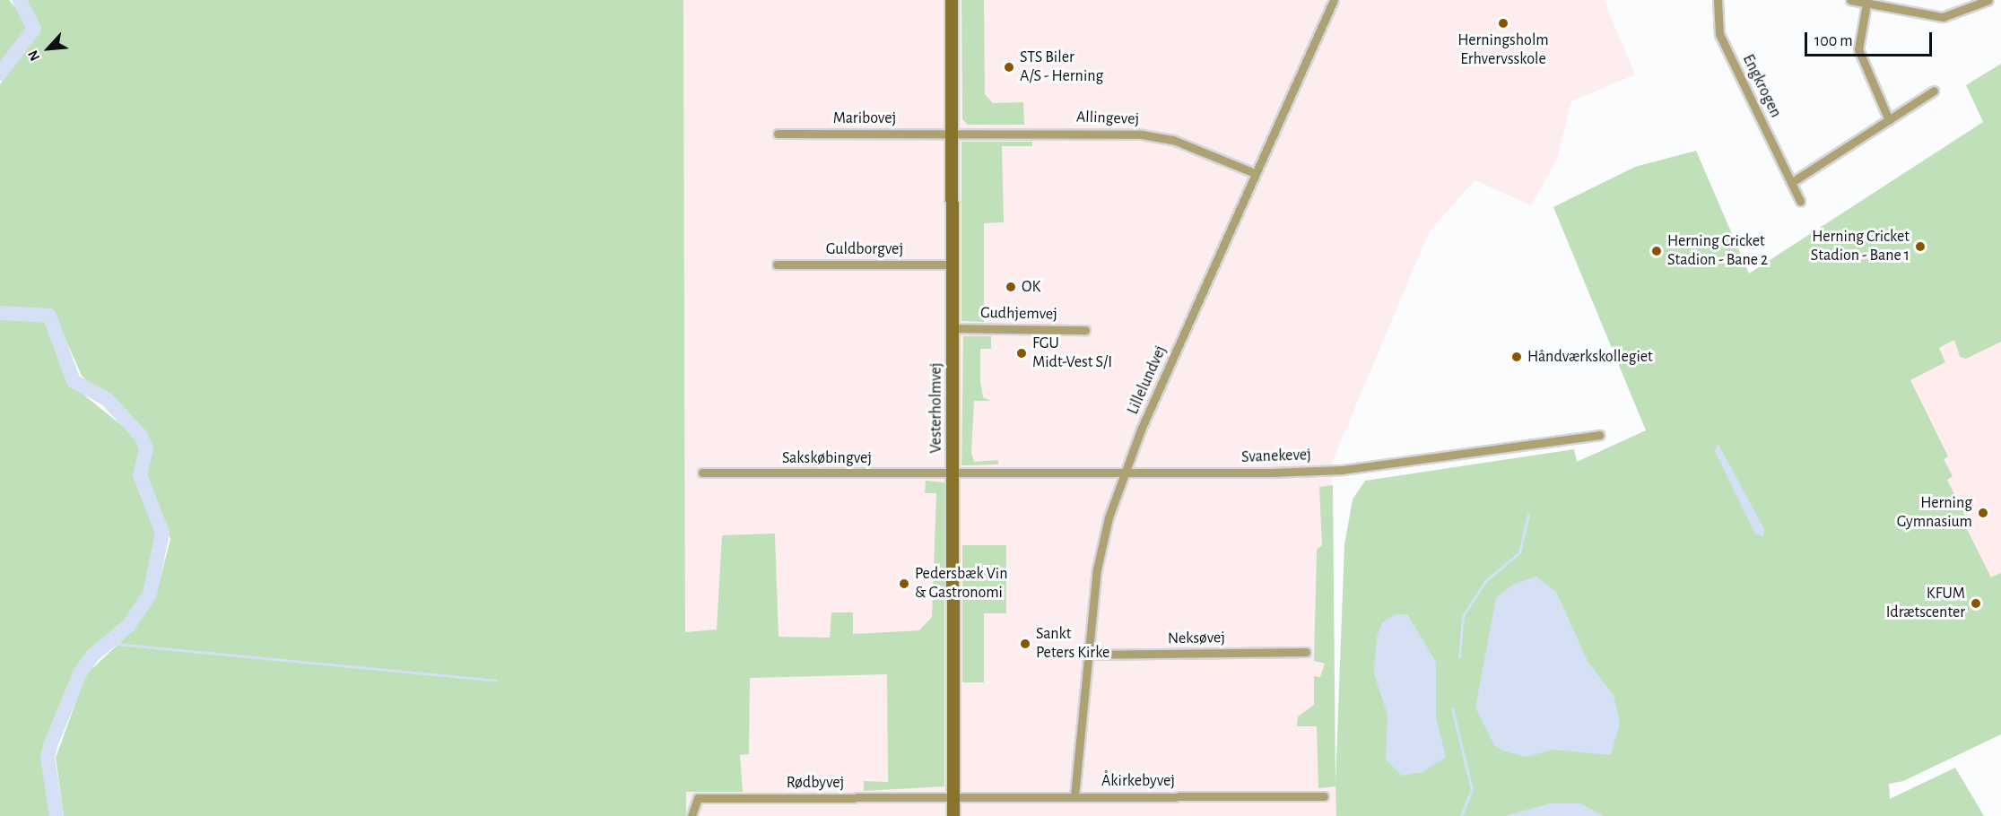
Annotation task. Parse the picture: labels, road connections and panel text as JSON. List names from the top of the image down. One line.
{"streets":{"street":["Engkrogen","Maribovej","Allingevej","Guldborgvej","Gudhjemvej","Lillelundvej","Vesterholmvej","Svanekevej","Sakskøbingvej","Neksøvej","Åkirkebyvej","Rødbyvej"]},"crossings":[["Maribovej","Allingevej"],["Maribovej","Vesterholmvej"],["Allingevej","Lillelundvej"],["Allingevej","Vesterholmvej"],["Guldborgvej","Vesterholmvej"],["Gudhjemvej","Vesterholmvej"],["Lillelundvej","Svanekevej"],["Lillelundvej","Neksøvej"],["Lillelundvej","Åkirkebyvej"],["Vesterholmvej","Svanekevej"],["Vesterholmvej","Sakskøbingvej"],["Vesterholmvej","Åkirkebyvej"],["Vesterholmvej","Rødbyvej"],["Svanekevej","Sakskøbingvej"],["Åkirkebyvej","Rødbyvej"]],"places":["Herningsholm Erhvervsskole","STS Biler A/S - Herning","Herning Cricket Stadion - Bane 1","Herning Cricket Stadion - Bane 2","OK","FGU Midt-Vest S/I","Håndværkskollegiet","Herning Gymnasium","Pedersbæk Vin & Gastronomi","KFUM Idrætscenter","Sankt Peters Kirke"],"scale_bar":"100 m","north":"bottom left"}
